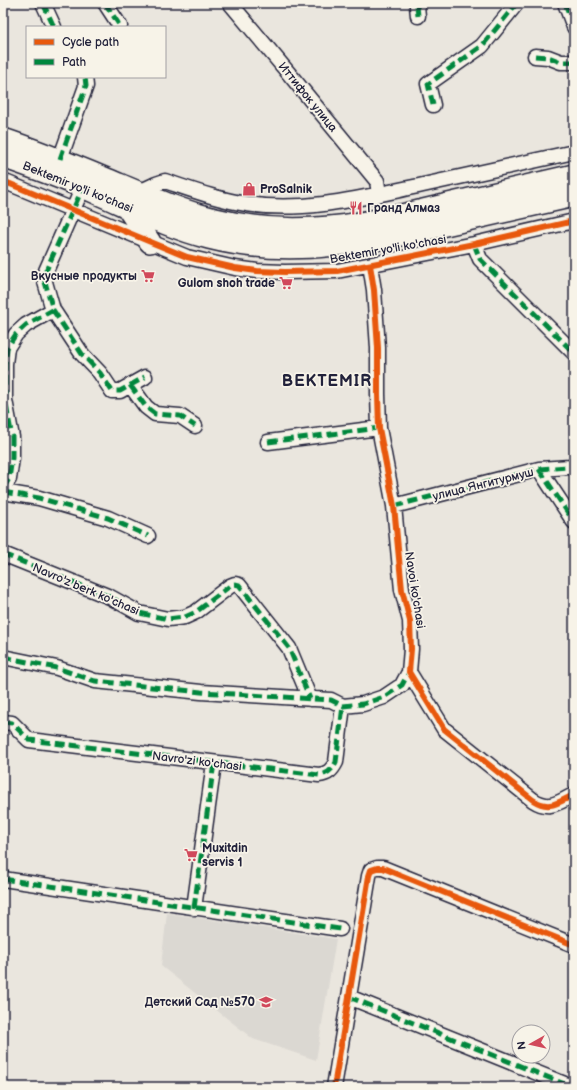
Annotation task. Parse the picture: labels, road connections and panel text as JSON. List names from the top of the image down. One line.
{"streets":{"highway":["Bektemir yo'li ko'chasi"],"street":["Иттифок улица","улица Янгитурмуш","Navro'z berk ko'chasi","Navoi ko'chasi","Navro'zi ko'chasi"]},"crossings":[["Bektemir yo'li ko'chasi","Navoi ko'chasi"],["улица Янгитурмуш","Navoi ko'chasi"]],"districts":["BEKTEMIR"],"places":{"shop":["ProSalnik"],"restaurant":["Гранд Алмаз"],"supermarket":["Вкусные продукты","Gulom shoh trade","Muxitdin servis 1"],"school or university":["Детский Сад №570"]},"legend":["Cycle path","Path"],"north":"left"}
